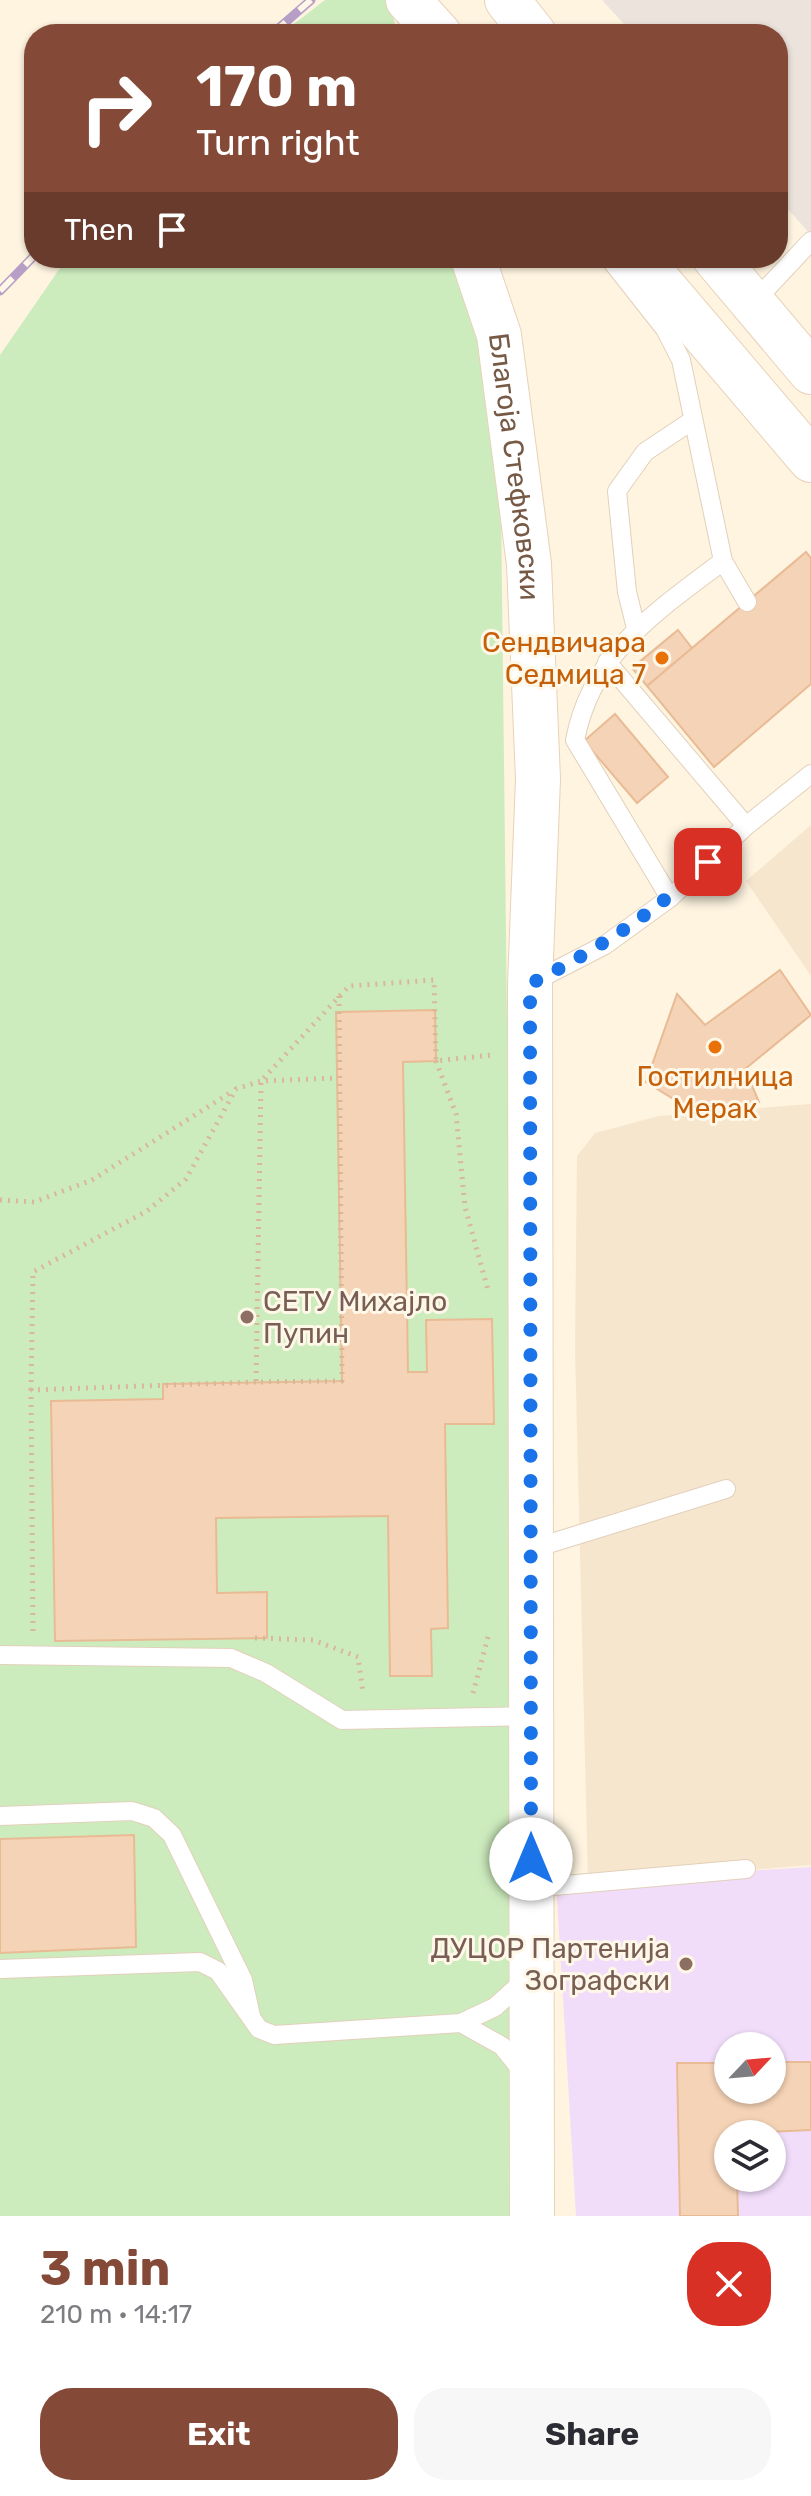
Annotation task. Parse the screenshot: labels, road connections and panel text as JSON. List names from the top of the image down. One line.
{"streets":{"street":["Благоја Стефковски"]},"places":["Сендвичара Седмица 7","Гостилница Мерак","СЕТУ Михајло Пупин","ДУЦОР Партенија Зографски"],"north":"top right","page":{"turn":["170 m","Turn right"],"then":"Then","heading":["3 min","210 m · 14:17"],"buttons":["Exit","Share"]}}
